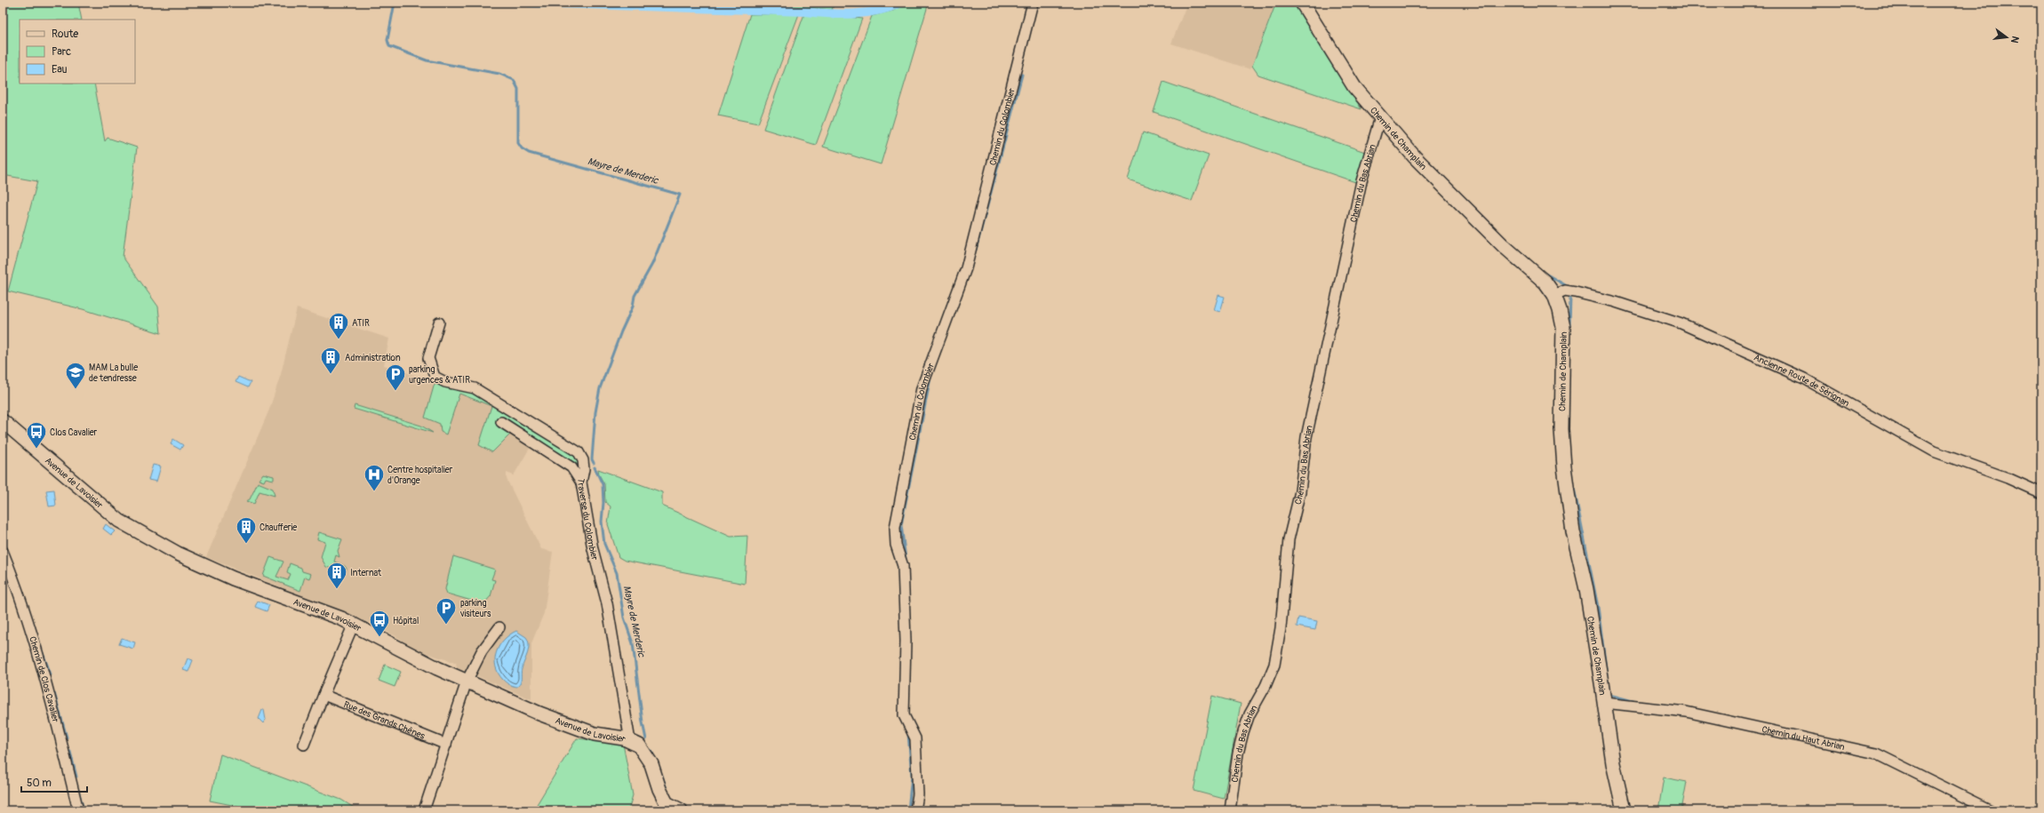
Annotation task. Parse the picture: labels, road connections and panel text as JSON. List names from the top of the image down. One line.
{"streets":{"street":["Chemin du Colombier","Chemin de Champlain","Chemin du Bas Abrian","Ancienne Route de Sérignan","Avenue de Lavoisier","Traverse du Colombier","Chemin de Clos Cavalier","Rue des Grands Chênes","Chemin du Haut Abrian"]},"crossings":[["Chemin de Champlain","Chemin du Bas Abrian"],["Chemin de Champlain","Ancienne Route de Sérignan"],["Chemin de Champlain","Chemin du Haut Abrian"],["Avenue de Lavoisier","Traverse du Colombier"]],"water":["Mayre de Merderic"],"places":{"building":["ATIR","Administration","Chaufferie","Internat"],"school or university":["MAM La bulle de tendresse"],"parking":["parking urgences & ATIR","parking visiteurs"],"bus stop":["Clos Cavalier","Hôpital"],"hospital":["Centre hospitalier d'Orange"]},"legend":["Route","Parc","Eau"],"scale_bar":"50 m","north":"right"}
